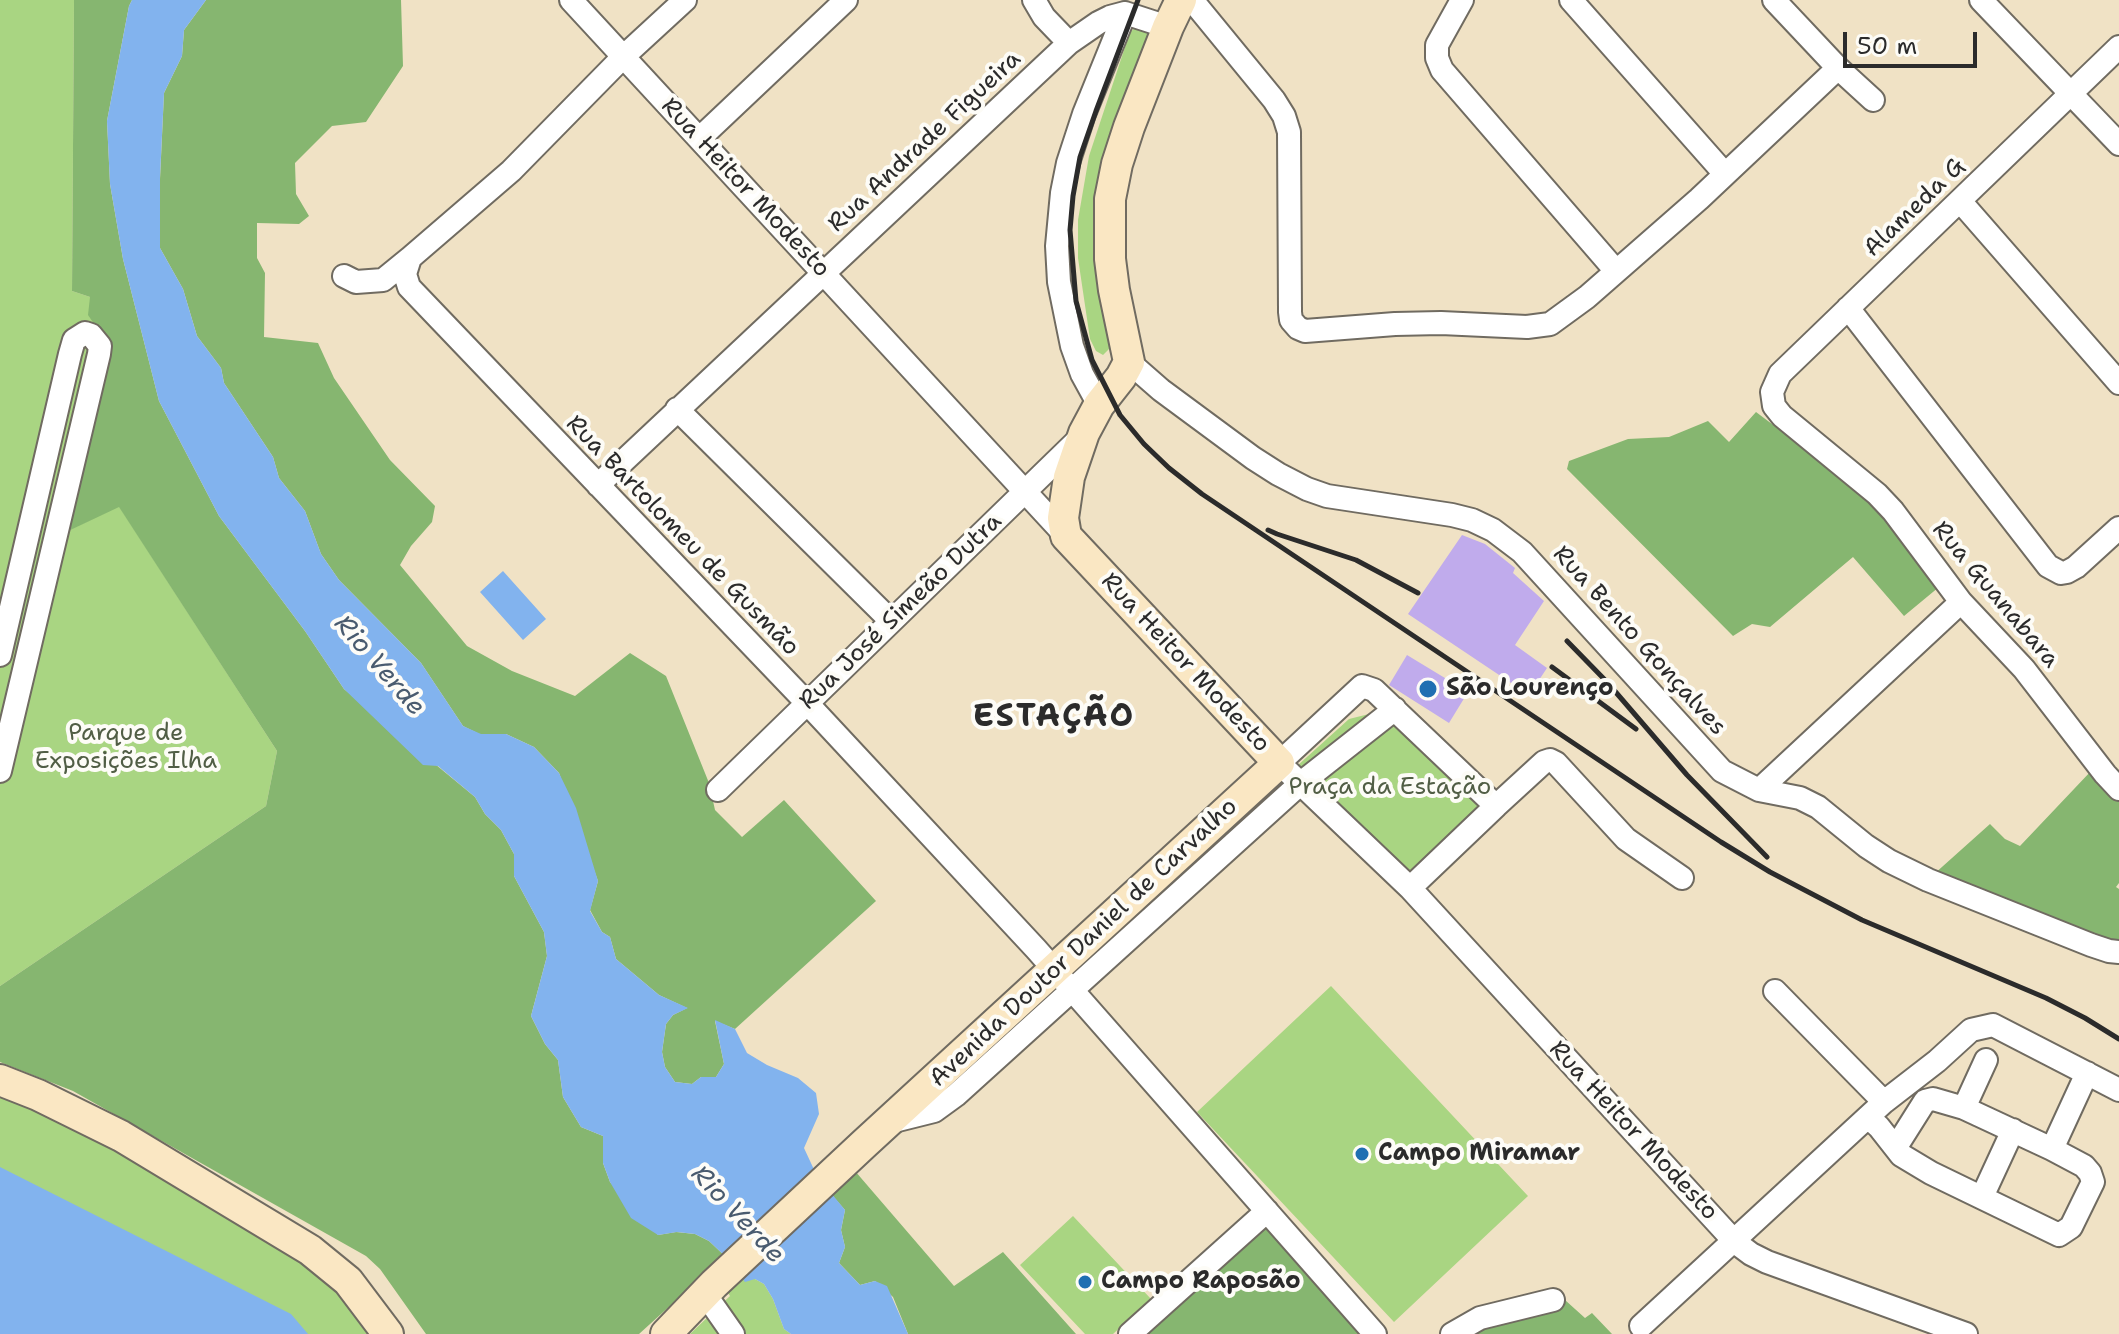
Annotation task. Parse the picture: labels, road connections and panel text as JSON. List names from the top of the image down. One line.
{"streets":{"main road":["Rua Heitor Modesto","Rua José Simeão Dutra","Avenida Doutor Daniel de Carvalho"],"street":["Rua Andrade Figueira","Alameda G","Rua Bartolomeu de Gusmão","Rua Guanabara","Rua Bento Gonçalves"]},"crossings":[["Rua Andrade Figueira","Rua Heitor Modesto"],["Rua Andrade Figueira","Rua Bartolomeu de Gusmão"],["Rua Heitor Modesto","Rua José Simeão Dutra"],["Rua Heitor Modesto","Avenida Doutor Daniel de Carvalho"],["Alameda G","Rua Guanabara"],["Rua Bartolomeu de Gusmão","Rua José Simeão Dutra"],["Rua Bartolomeu de Gusmão","Avenida Doutor Daniel de Carvalho"],["Rua José Simeão Dutra","Rua Bento Gonçalves"]],"districts":["ESTAÇÃO"],"water":["Rio Verde"],"parks":["Parque de Exposições Ilha","Praça da Estação"],"places":["São Lourenço","Campo Miramar","Campo Raposão"],"scale_bar":"50 m"}
